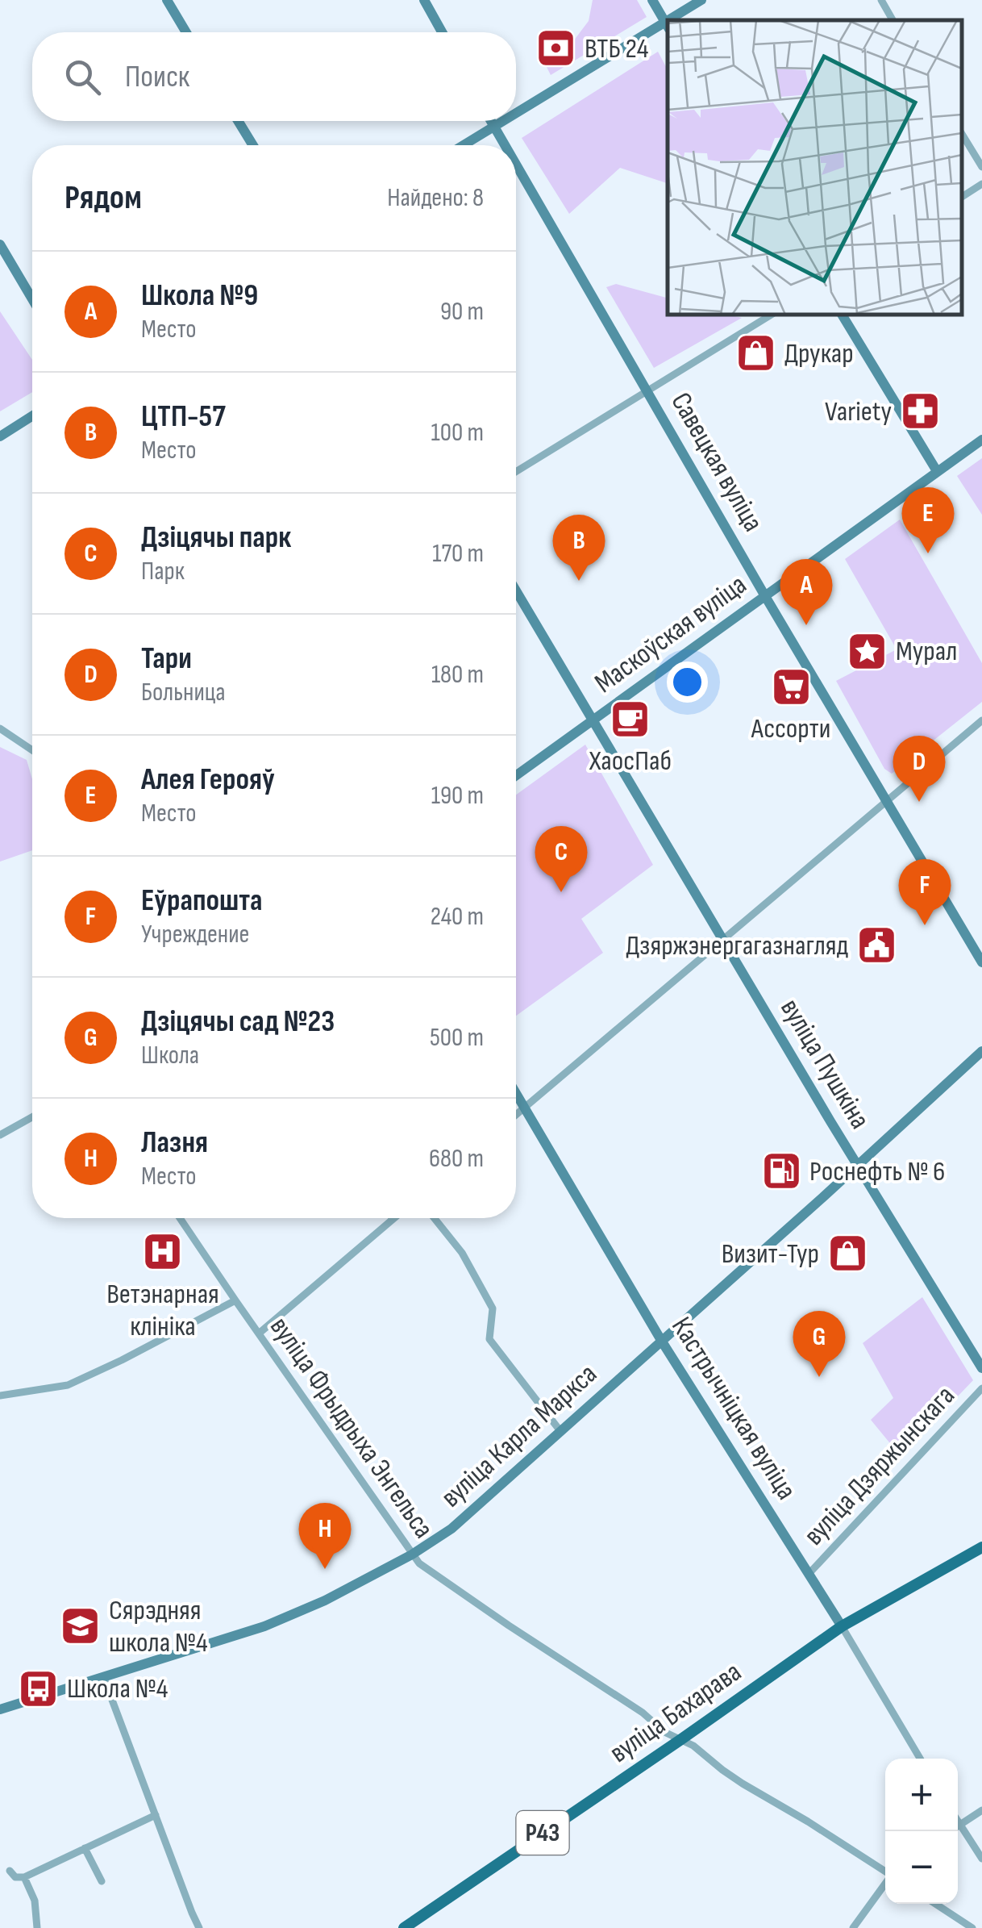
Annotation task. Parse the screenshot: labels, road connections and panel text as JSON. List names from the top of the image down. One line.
{"streets":{"main road":["Савецкая вуліца","Маскоўская вуліца","вуліца Пушкіна","Кастрычніцкая вуліца","вуліца Карла Маркса","вуліца Бахарава","Р43"],"street":["вуліца Фрыдрыха Энгельса","вуліца Дзяржынскага"]},"crossings":[["Савецкая вуліца","Маскоўская вуліца"],["Маскоўская вуліца","вуліца Пушкіна"],["вуліца Пушкіна","вуліца Карла Маркса"],["Кастрычніцкая вуліца","вуліца Карла Маркса"],["Кастрычніцкая вуліца","вуліца Дзяржынскага"],["Кастрычніцкая вуліца","вуліца Бахарава"],["вуліца Фрыдрыха Энгельса","вуліца Карла Маркса"],["вуліца Фрыдрыха Энгельса","вуліца Бахарава"]],"places":{"bank":["ВТБ 24"],"shop":["Друкар","Визит-Тур"],"pharmacy":["Variety"],"place":["Мурал"],"supermarket":["Ассорти"],"cafe":["ХаосПаб"],"public building":["Дзяржэнергагазнагляд"],"fuel station":["Роснефть № 6"],"hospital":["Ветэнарная клініка"],"school or university":["Сярэдняя школа №4"],"bus stop":["Школа №4"]},"page":{"search":"Поиск","heading":["Рядом","Найдено: 8"],"list":[{"mark":"A","name":"Школа №9","note":"Место","value":"90 m"},{"mark":"B","name":"ЦТП-57","note":"Место","value":"100 m"},{"mark":"C","name":"Дзіцячы парк","note":"Парк","value":"170 m"},{"mark":"D","name":"Тари","note":"Больница","value":"180 m"},{"mark":"E","name":"Алея Герояў","note":"Место","value":"190 m"},{"mark":"F","name":"Еўрапошта","note":"Учреждение","value":"240 m"},{"mark":"G","name":"Дзіцячы сад №23","note":"Школа","value":"500 m"},{"mark":"H","name":"Лазня","note":"Место","value":"680 m"}],"pins":["E","B","A","D","C","F","G","H"],"map_buttons":["+","−"]}}
